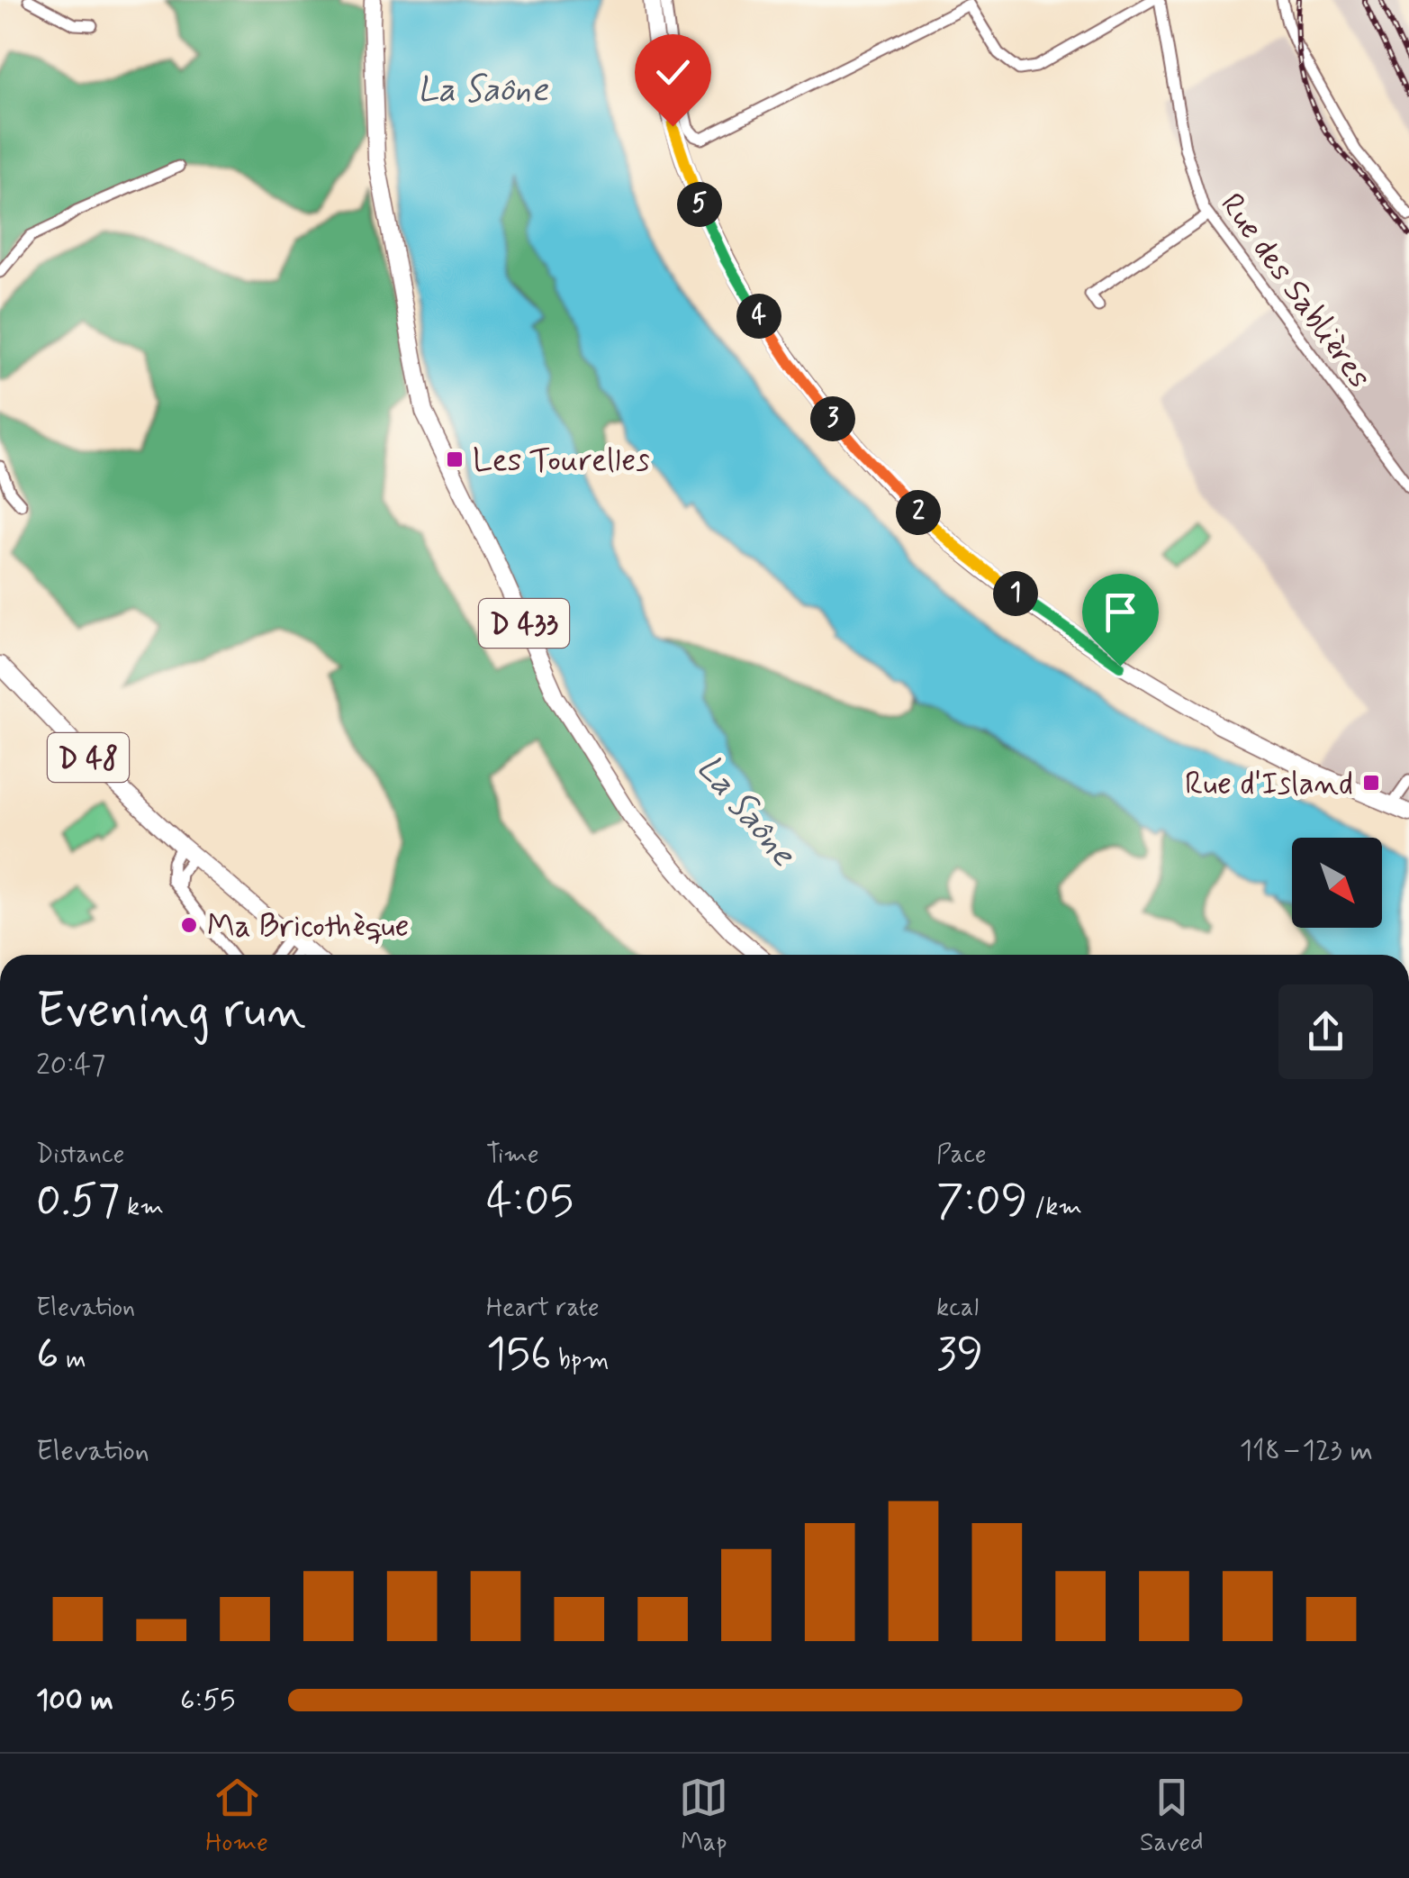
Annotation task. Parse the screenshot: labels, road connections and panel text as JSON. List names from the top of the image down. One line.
{"streets":{"main road":["D 433","D 48"],"street":["Rue des Sablières"]},"water":["La Saône"],"places":{"transit":["Les Tourelles","Rue d'Island"],"other":["Ma Bricothèque"]},"north":"bottom right","page":{"pins":["5","4","3","2","1"],"heading":["Evening run","20:47"],"stats":[["Distance","0.57 km"],["Time","4:05"],["Pace","7:09 /km"],["Elevation","6 m"],["Heart rate","156 bpm"],["kcal","39"]],"chart":["Elevation","118–123 m"],"list":[{"name":"100 m","note":"6:55"}],"tabs":["Home","Map","Saved"]}}
